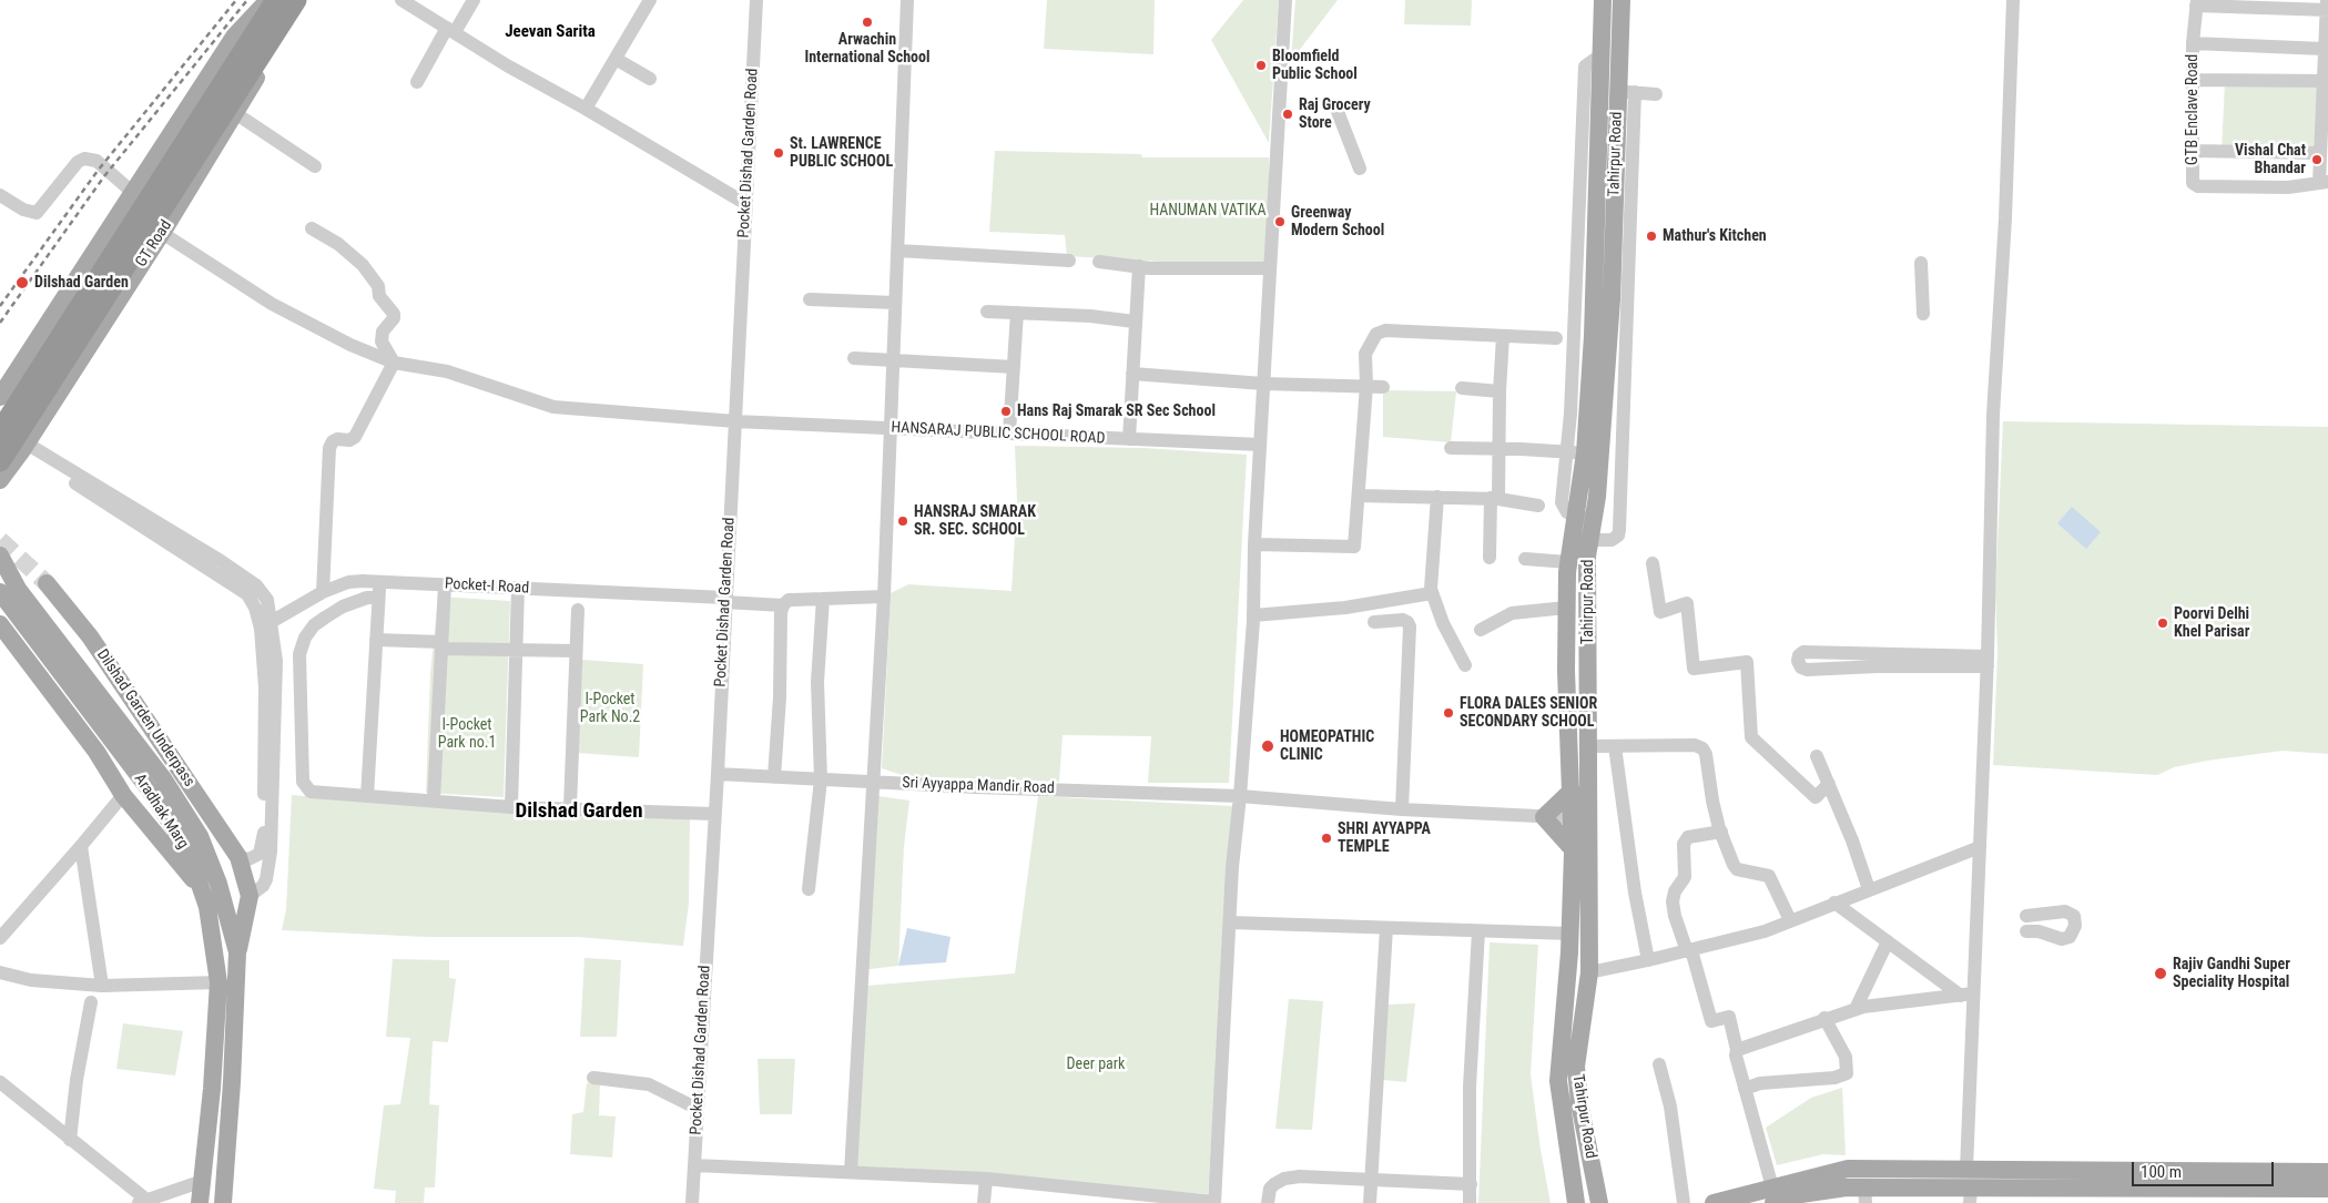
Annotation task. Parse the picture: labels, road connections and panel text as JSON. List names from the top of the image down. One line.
{"streets":{"highway":["GT Road"],"main road":["Tahirpur Road","Dilshad Garden Underpass","Aradhak Marg"],"street":["GTB Enclave Road","Pocket Dishad Garden Road","HANSARAJ PUBLIC SCHOOL ROAD","Pocket-I Road","Sri Ayyappa Mandir Road"]},"crossings":[["Pocket Dishad Garden Road","HANSARAJ PUBLIC SCHOOL ROAD"],["Pocket Dishad Garden Road","Pocket-I Road"],["Pocket Dishad Garden Road","Sri Ayyappa Mandir Road"],["Tahirpur Road","Sri Ayyappa Mandir Road"],["GT Road","HANSARAJ PUBLIC SCHOOL ROAD"],["Dilshad Garden Underpass","Aradhak Marg"]],"districts":["Jeevan Sarita","Dilshad Garden"],"parks":["HANUMAN VATIKA","I-Pocket Park No.2","I-Pocket Park no.1","Deer park"],"places":["Arwachin International School","Bloomfield Public School","Raj Grocery Store","St. LAWRENCE PUBLIC SCHOOL","Vishal Chat Bhandar","Greenway Modern School","Mathur's Kitchen","Dilshad Garden","Hans Raj Smarak SR Sec School","HANSRAJ SMARAK SR. SEC. SCHOOL","Poorvi Delhi Khel Parisar","FLORA DALES SENIOR SECONDARY SCHOOL","HOMEOPATHIC CLINIC","SHRI AYYAPPA TEMPLE","Rajiv Gandhi Super Speciality Hospital"],"scale_bar":"100 m"}
